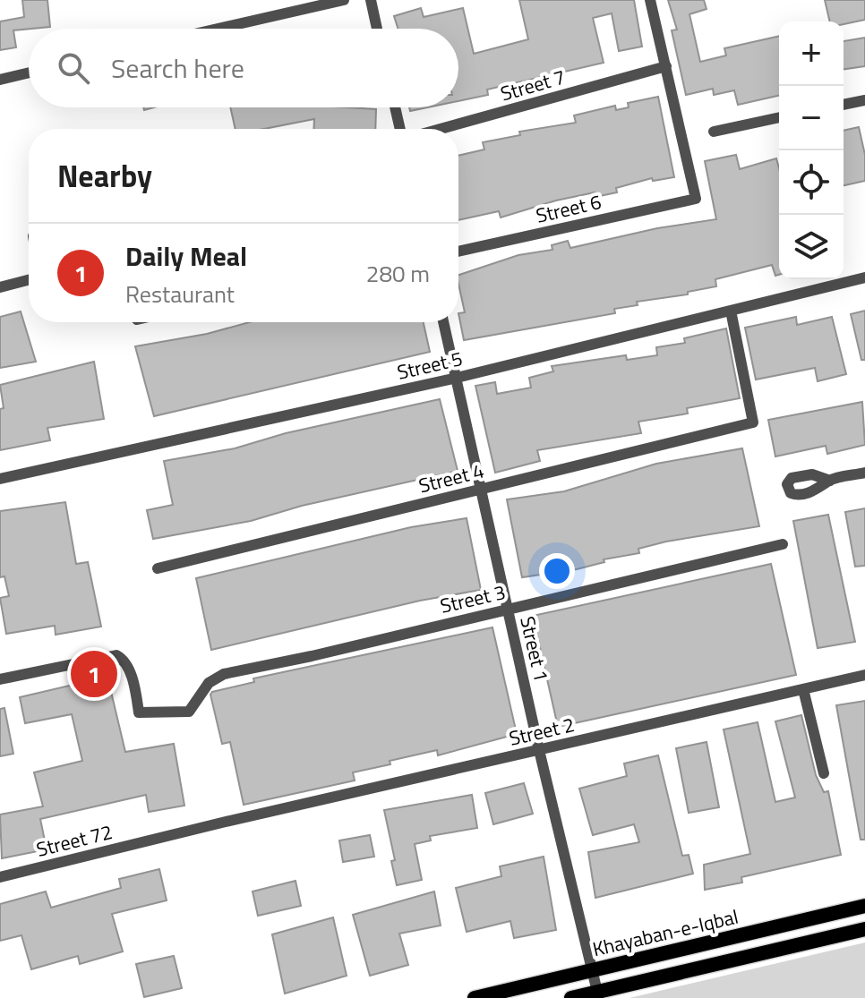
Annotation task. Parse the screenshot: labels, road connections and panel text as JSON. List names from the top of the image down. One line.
{"streets":{"main road":["Khayaban-e-Iqbal"],"street":["Street 7","Street 6","Street 5","Street 4","Street 3","Street 1","Street 2","Street 72"]},"crossings":[["Street 7","Street 6"],["Street 5","Street 4"],["Street 5","Street 1"],["Street 4","Street 1"],["Street 3","Street 1"],["Street 1","Street 2"],["Street 1","Khayaban-e-Iqbal"],["Street 2","Street 72"]],"page":{"map_buttons":["+","−"],"search":"Search here","heading":"Nearby","list":[{"mark":"1","name":"Daily Meal","note":"Restaurant","value":"280 m"}],"pins":"1"}}
